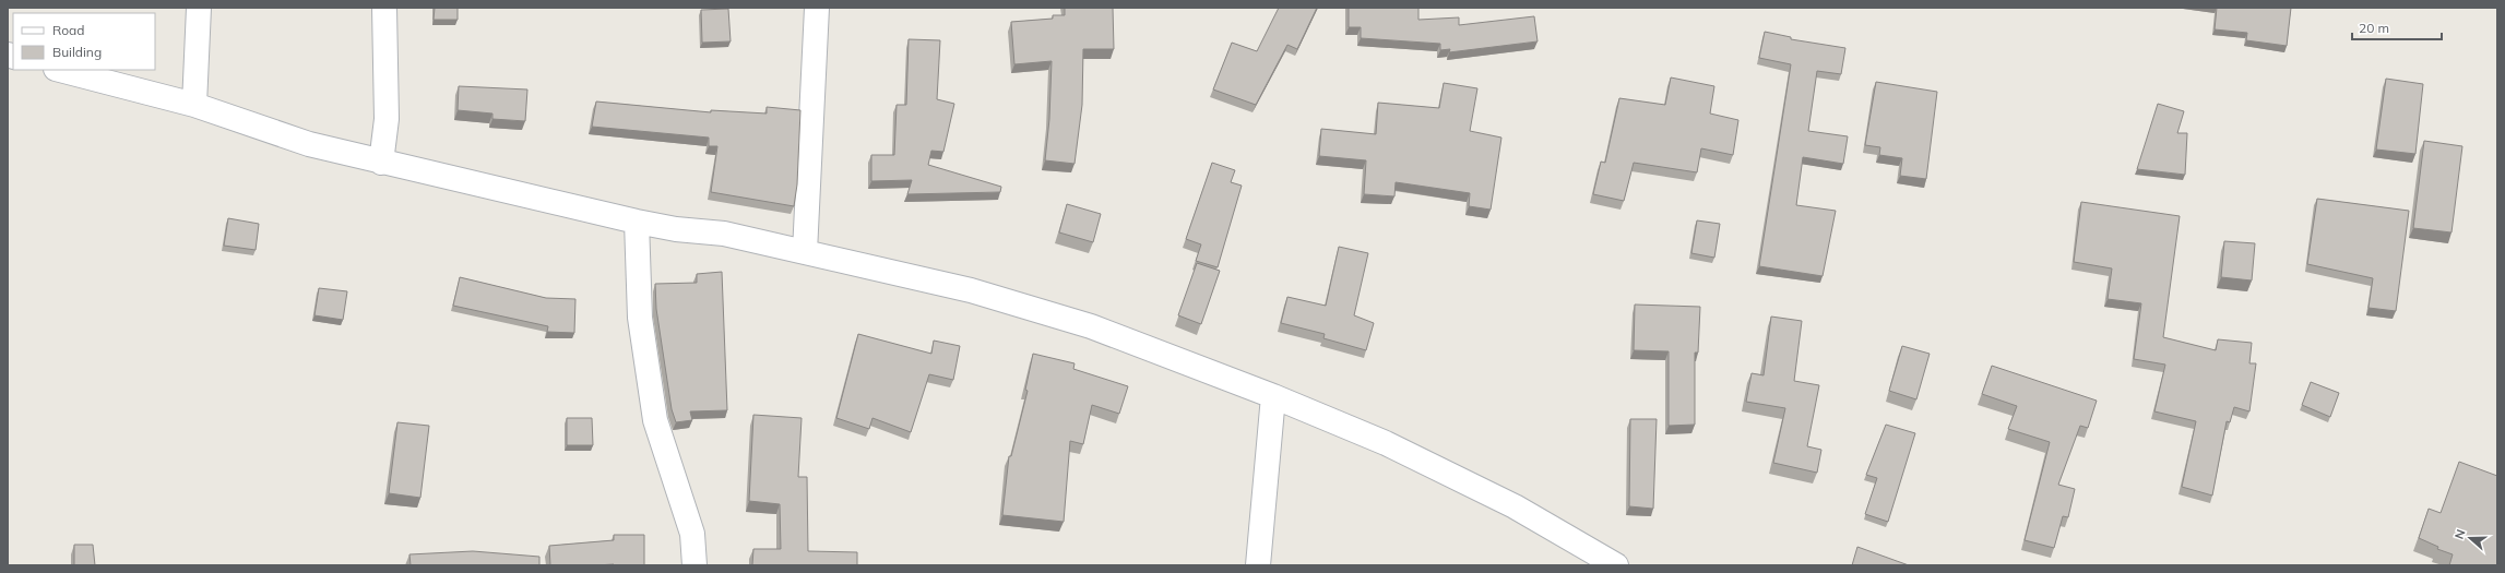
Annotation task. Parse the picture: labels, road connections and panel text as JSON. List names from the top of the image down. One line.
{"legend":["Road","Building"],"scale_bar":"20 m","north":"left"}
